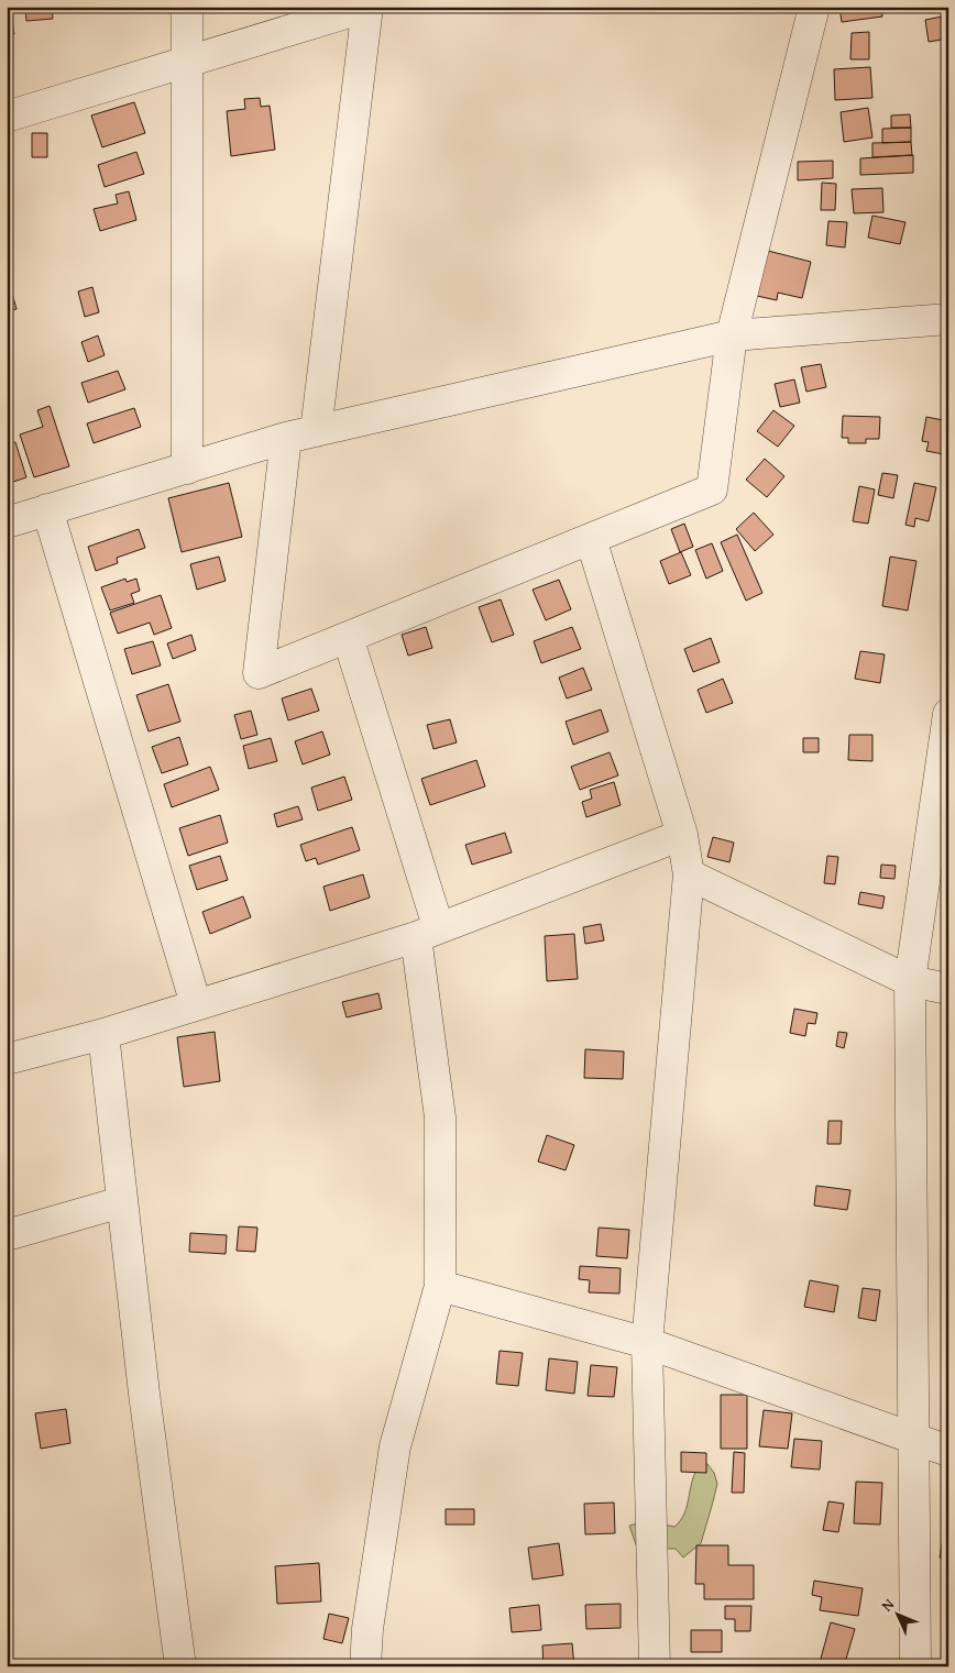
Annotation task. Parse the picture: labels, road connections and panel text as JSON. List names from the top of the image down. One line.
{"north":"top left"}
